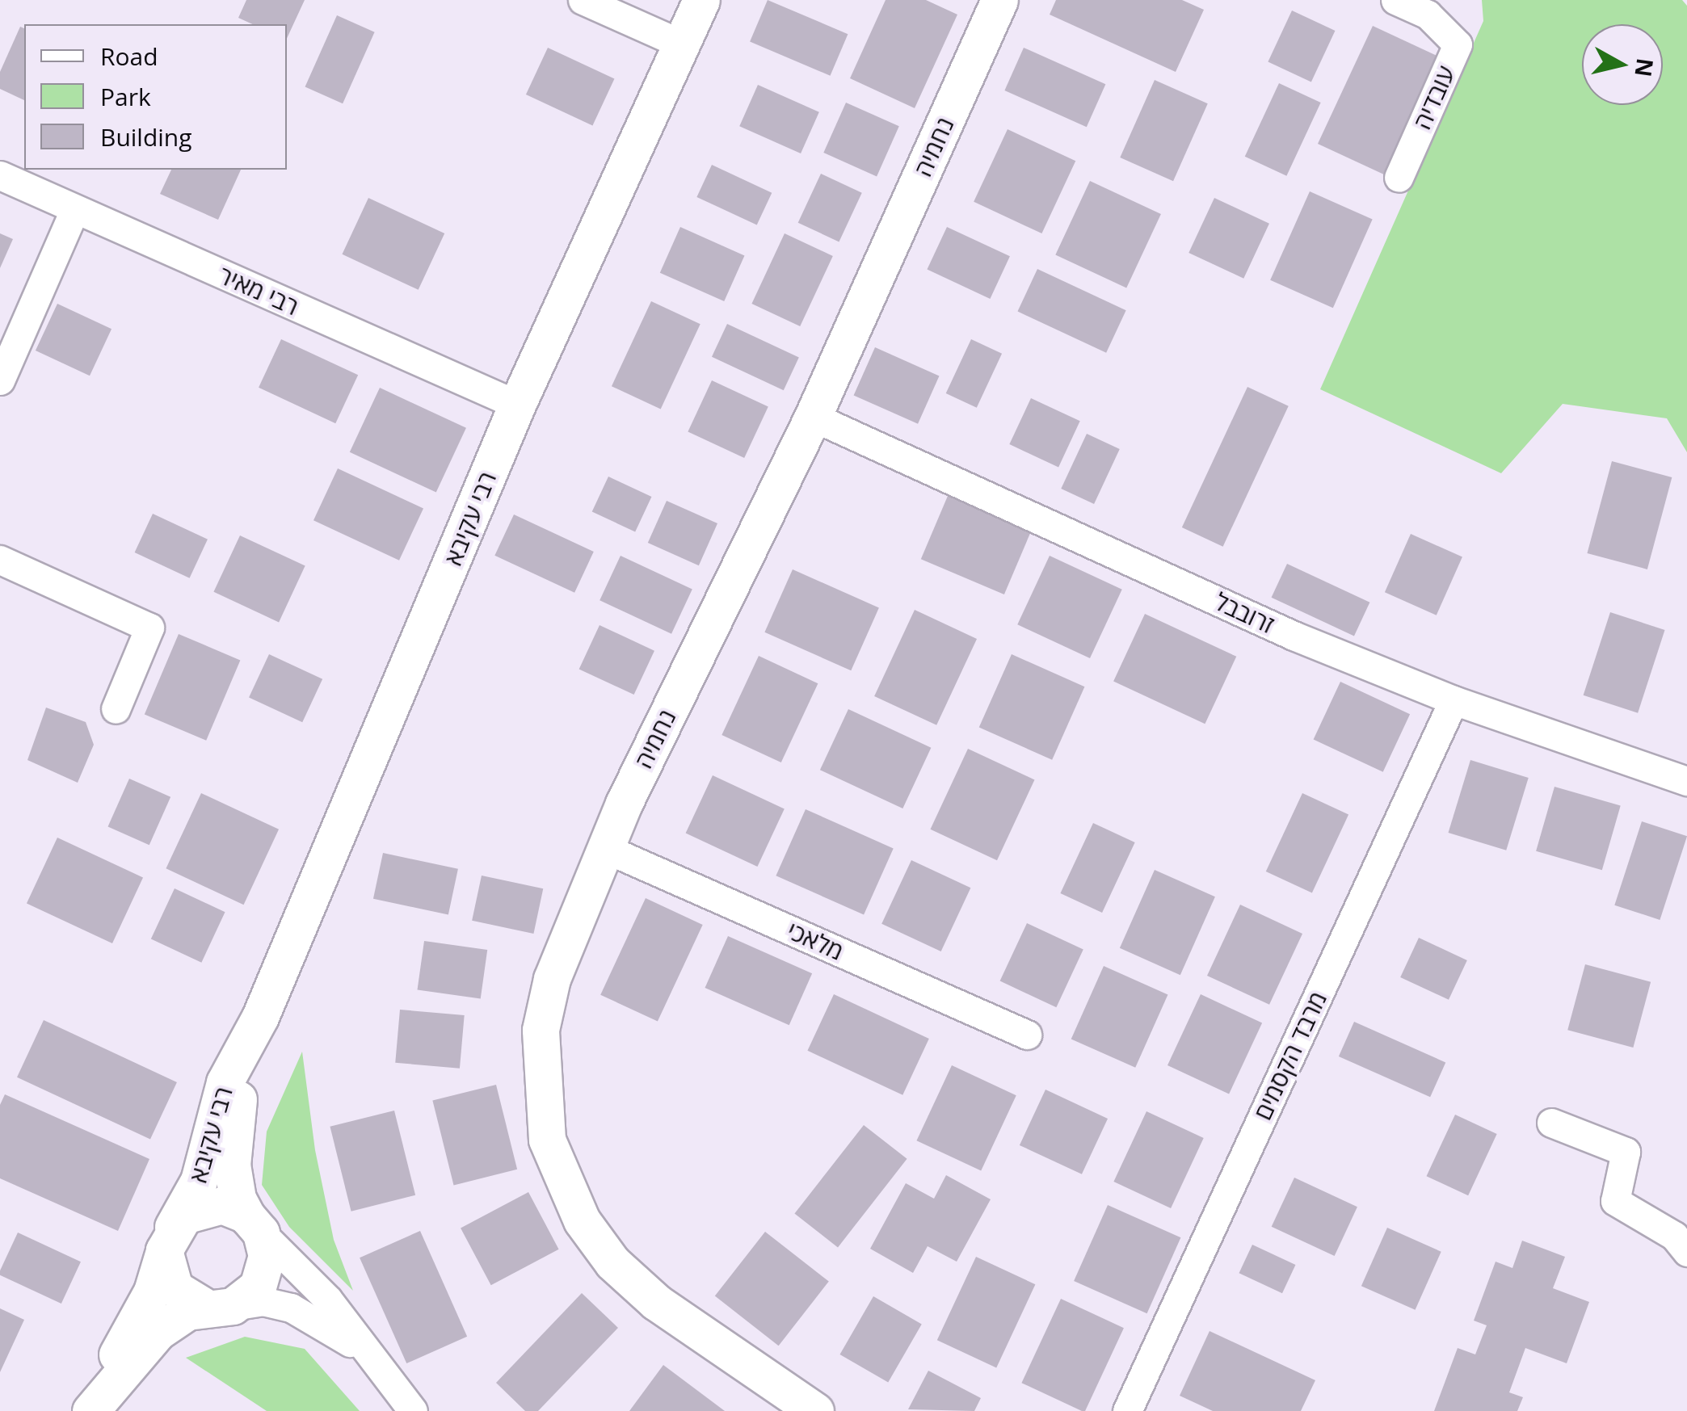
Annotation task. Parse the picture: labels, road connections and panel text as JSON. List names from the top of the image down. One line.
{"streets":{"street":["עובדיה","נחמיה","רבי מאיר","רבי עקיבא","זרובבל","מלאכי","מרבד הקסמים"]},"crossings":[["נחמיה","זרובבל"],["נחמיה","מלאכי"],["רבי מאיר","רבי עקיבא"],["זרובבל","מרבד הקסמים"]],"legend":["Road","Park","Building"],"north":"right"}
